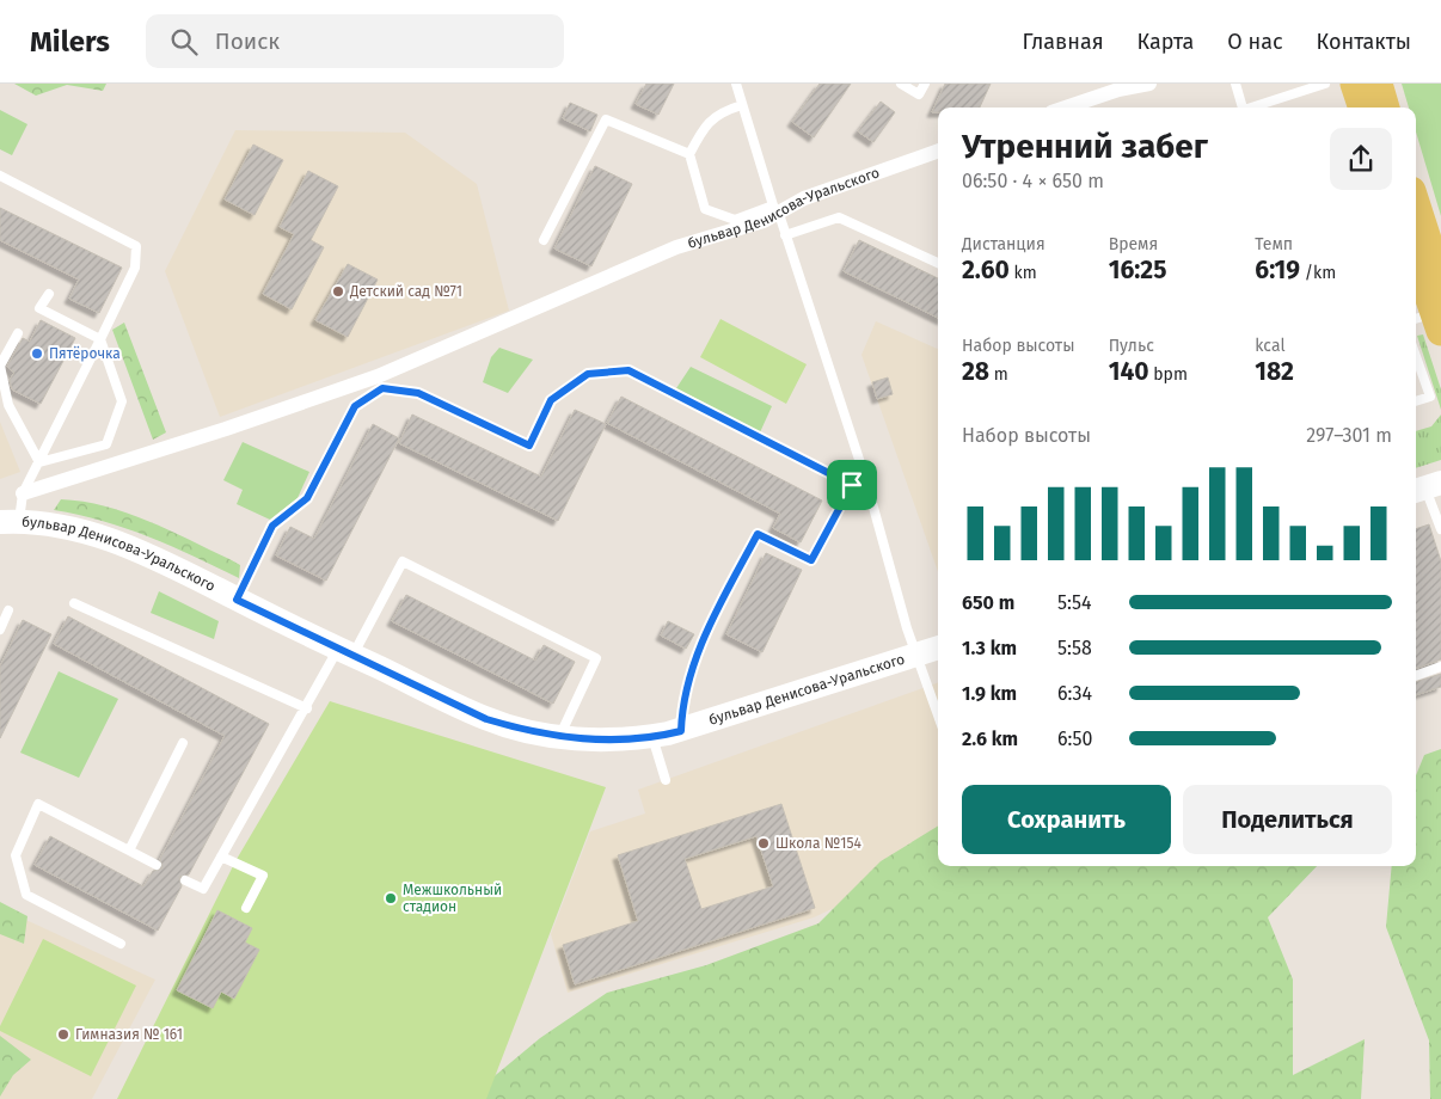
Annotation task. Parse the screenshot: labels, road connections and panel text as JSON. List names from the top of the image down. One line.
{"streets":{"street":["бульвар Денисова-Уральского"]},"places":["Детский сад №71","Пятёрочка","Школа №154","Межшкольный стадион","Гимназия № 161"],"page":{"header":"Milers","search":"Поиск","nav":["Главная","Карта","О нас","Контакты"],"heading":["Утренний забег","06:50 · 4 × 650 m"],"stats":[["Дистанция","2.60 km"],["Время","16:25"],["Темп","6:19 /km"],["Набор высоты","28 m"],["Пульс","140 bpm"],["kcal","182"]],"chart":["Набор высоты","297–301 m"],"list":[{"name":"650 m","note":"5:54"},{"name":"1.3 km","note":"5:58"},{"name":"1.9 km","note":"6:34"},{"name":"2.6 km","note":"6:50"}],"buttons":["Сохранить","Поделиться"]}}
